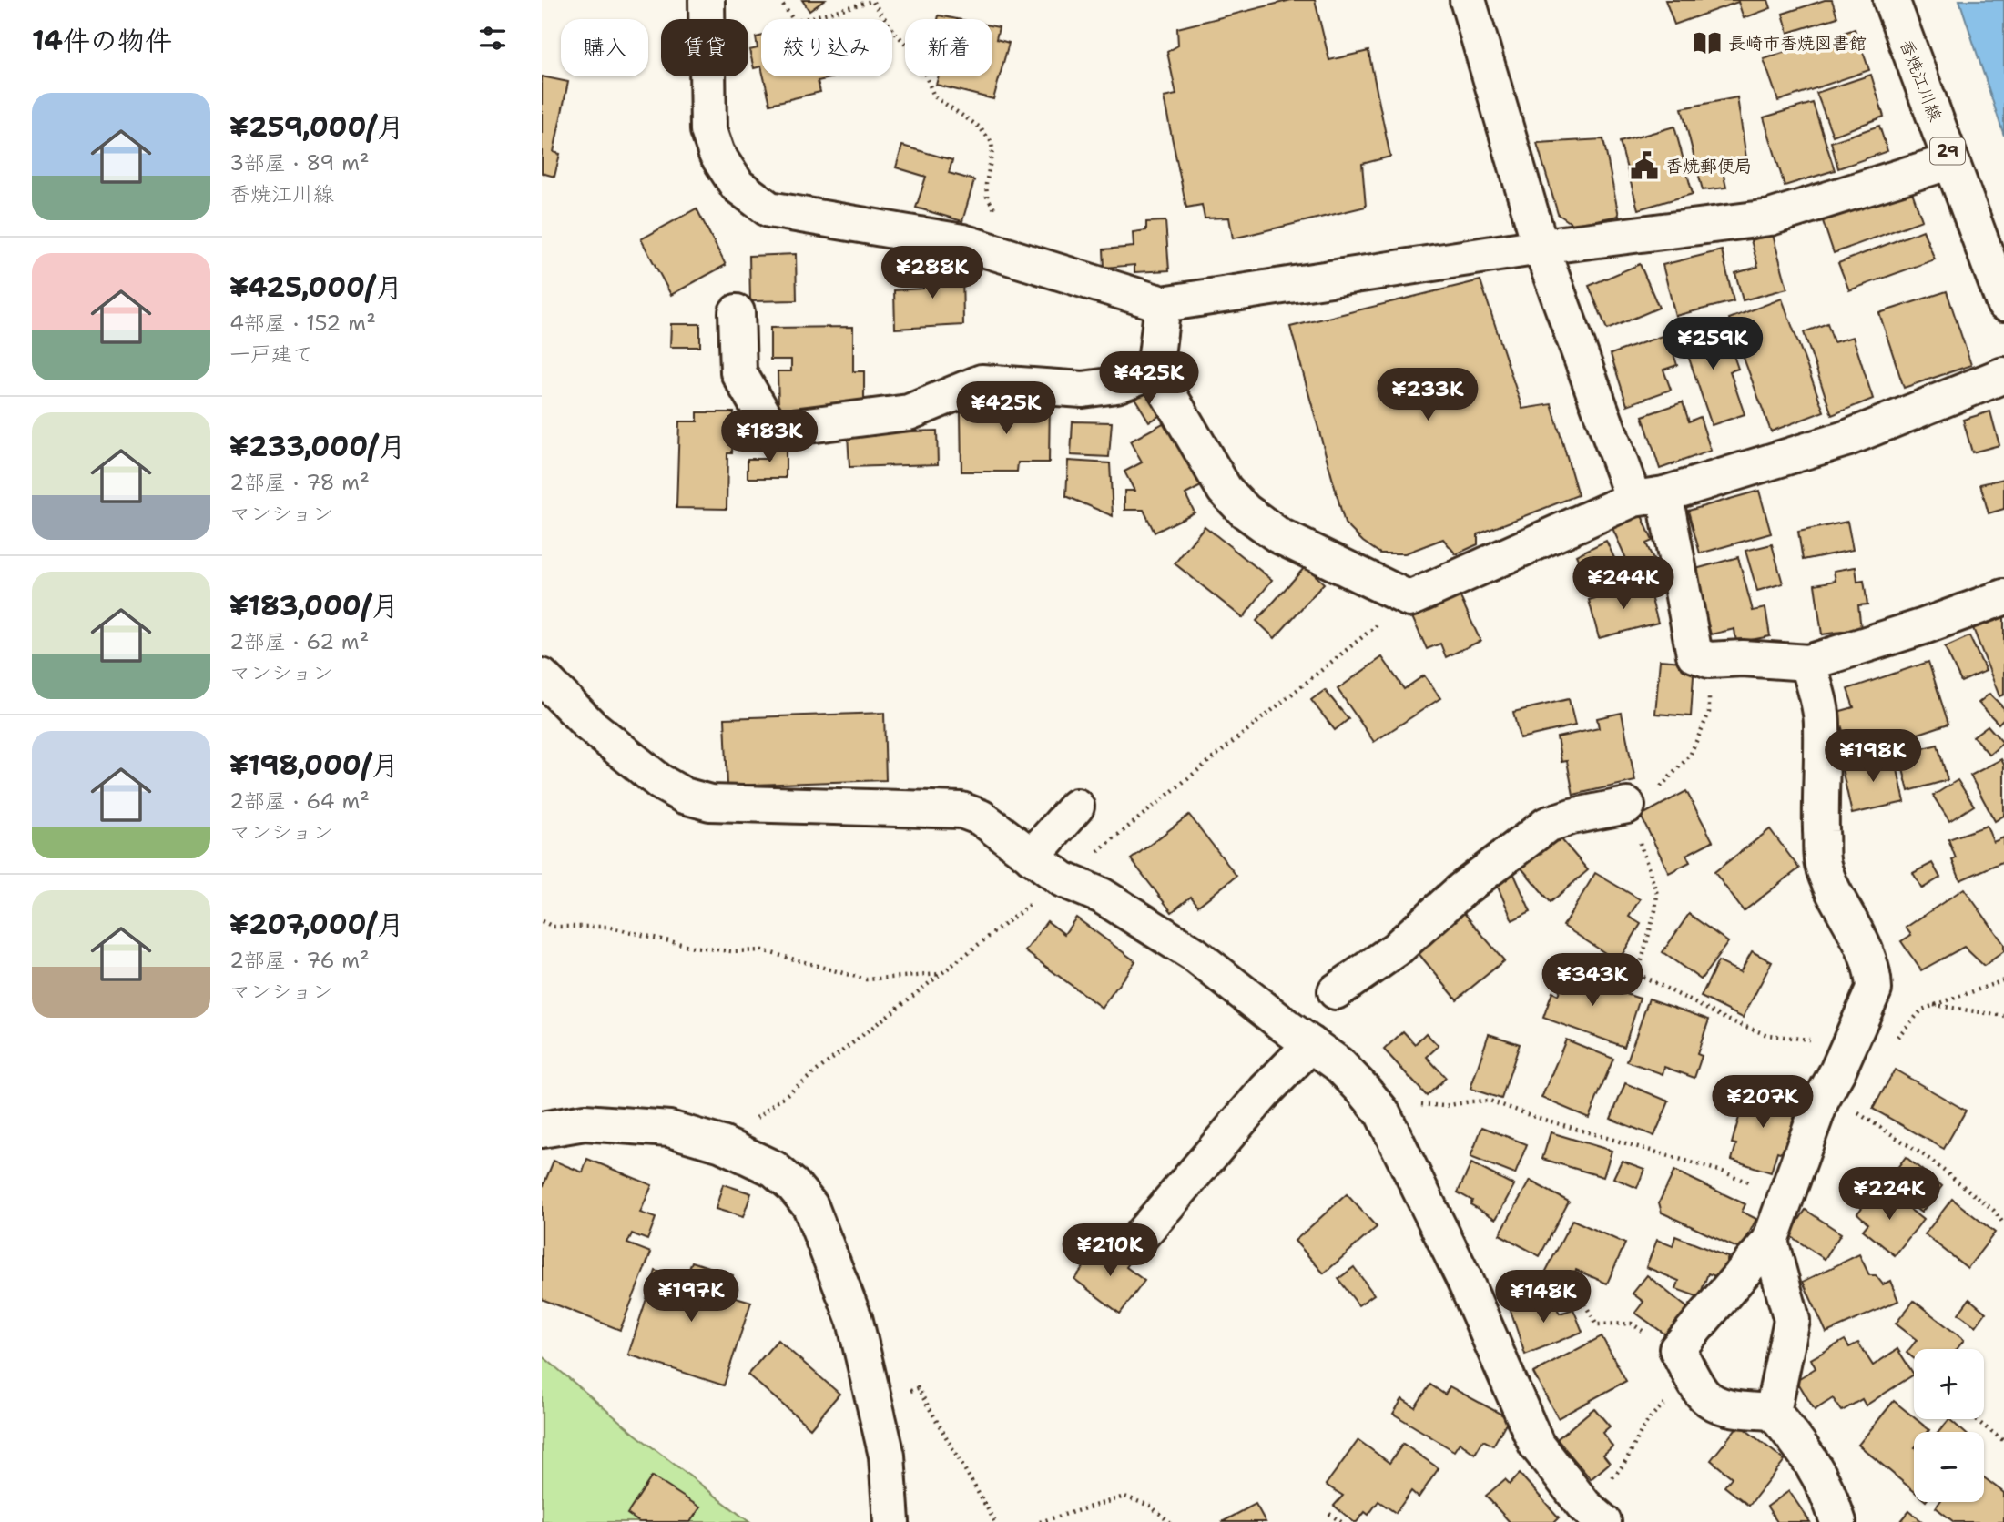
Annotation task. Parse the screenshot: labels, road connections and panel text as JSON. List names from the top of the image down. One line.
{"streets":{"street":["香焼江川線","29"]},"places":{"library":["長崎市香焼図書館"],"public building":["香焼郵便局"]},"page":{"heading":"14件の物件","chip":["購入","賃貸","絞り込み","新着"],"list":[{"name":"¥259,000/月","note":"3部屋 · 89 m² · 香焼江川線"},{"name":"¥425,000/月","note":"4部屋 · 152 m² · 一戸建て"},{"name":"¥233,000/月","note":"2部屋 · 78 m² · マンション"},{"name":"¥183,000/月","note":"2部屋 · 62 m² · マンション"},{"name":"¥198,000/月","note":"2部屋 · 64 m² · マンション"},{"name":"¥207,000/月","note":"2部屋 · 76 m² · マンション"}],"price":["¥288K","¥259K","¥425K","¥233K","¥425K","¥183K","¥244K","¥198K","¥343K","¥207K","¥224K","¥210K","¥197K","¥148K"],"map_buttons":["+","−"]}}
